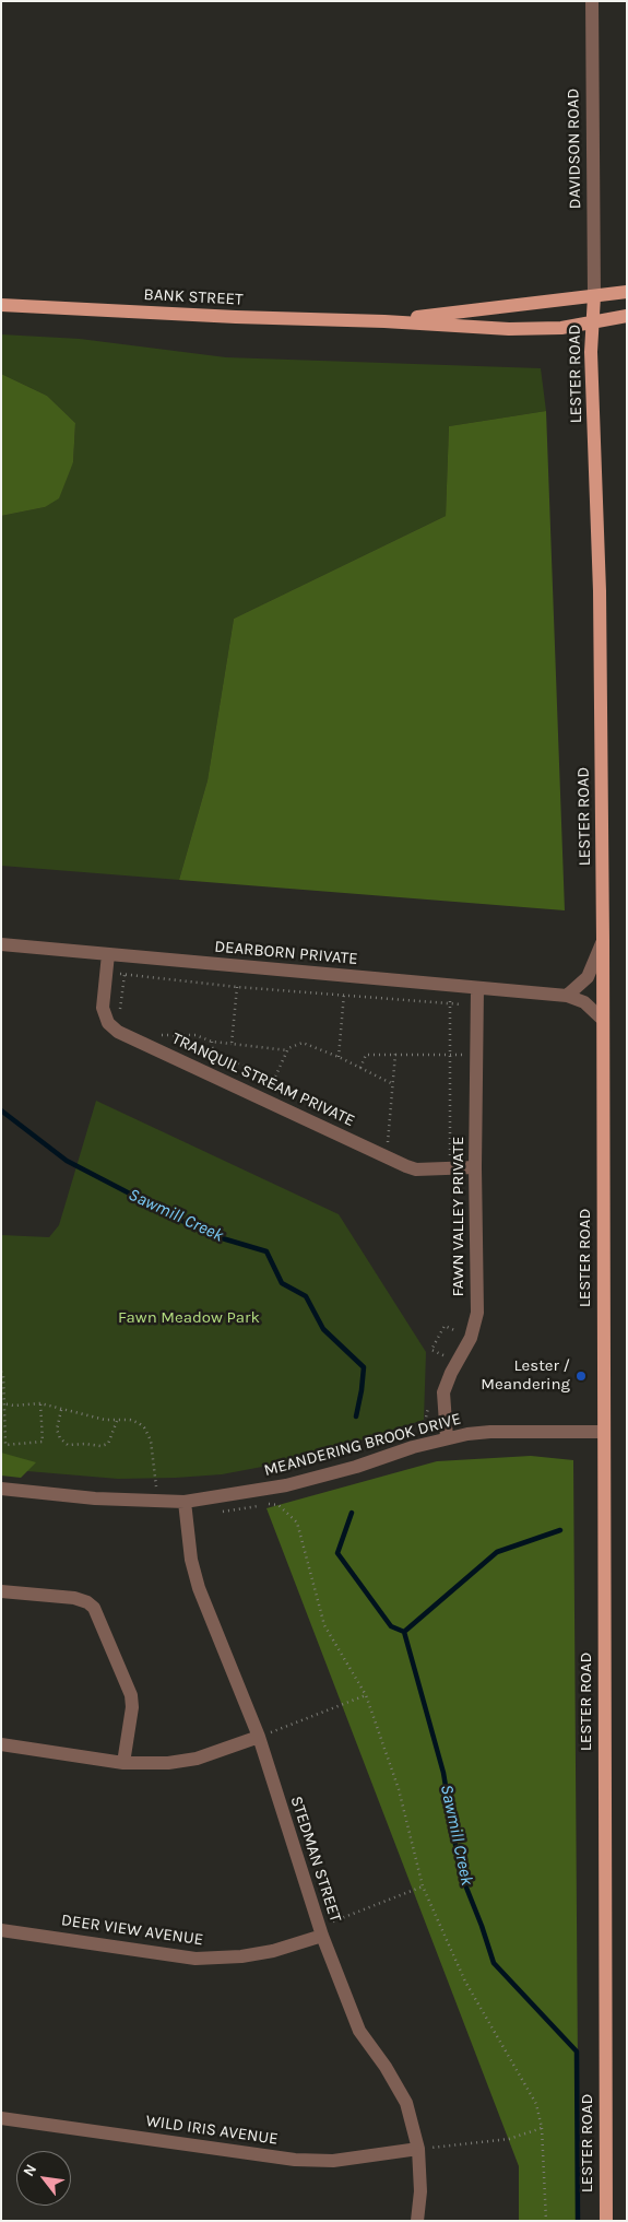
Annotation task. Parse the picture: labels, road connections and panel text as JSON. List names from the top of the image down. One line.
{"streets":{"main road":["BANK STREET","LESTER ROAD"],"street":["DAVIDSON ROAD","DEARBORN PRIVATE","TRANQUIL STREAM PRIVATE","FAWN VALLEY PRIVATE","MEANDERING BROOK DRIVE","STEDMAN STREET","DEER VIEW AVENUE","WILD IRIS AVENUE"]},"crossings":[["DAVIDSON ROAD","BANK STREET"],["DAVIDSON ROAD","LESTER ROAD"],["BANK STREET","LESTER ROAD"],["LESTER ROAD","DEARBORN PRIVATE"],["LESTER ROAD","MEANDERING BROOK DRIVE"],["DEARBORN PRIVATE","TRANQUIL STREAM PRIVATE"],["DEARBORN PRIVATE","FAWN VALLEY PRIVATE"],["TRANQUIL STREAM PRIVATE","FAWN VALLEY PRIVATE"],["FAWN VALLEY PRIVATE","MEANDERING BROOK DRIVE"],["MEANDERING BROOK DRIVE","STEDMAN STREET"],["STEDMAN STREET","DEER VIEW AVENUE"],["STEDMAN STREET","WILD IRIS AVENUE"]],"water":["Sawmill Creek"],"parks":["Fawn Meadow Park"],"places":["Lester / Meandering"],"north":"top left"}
